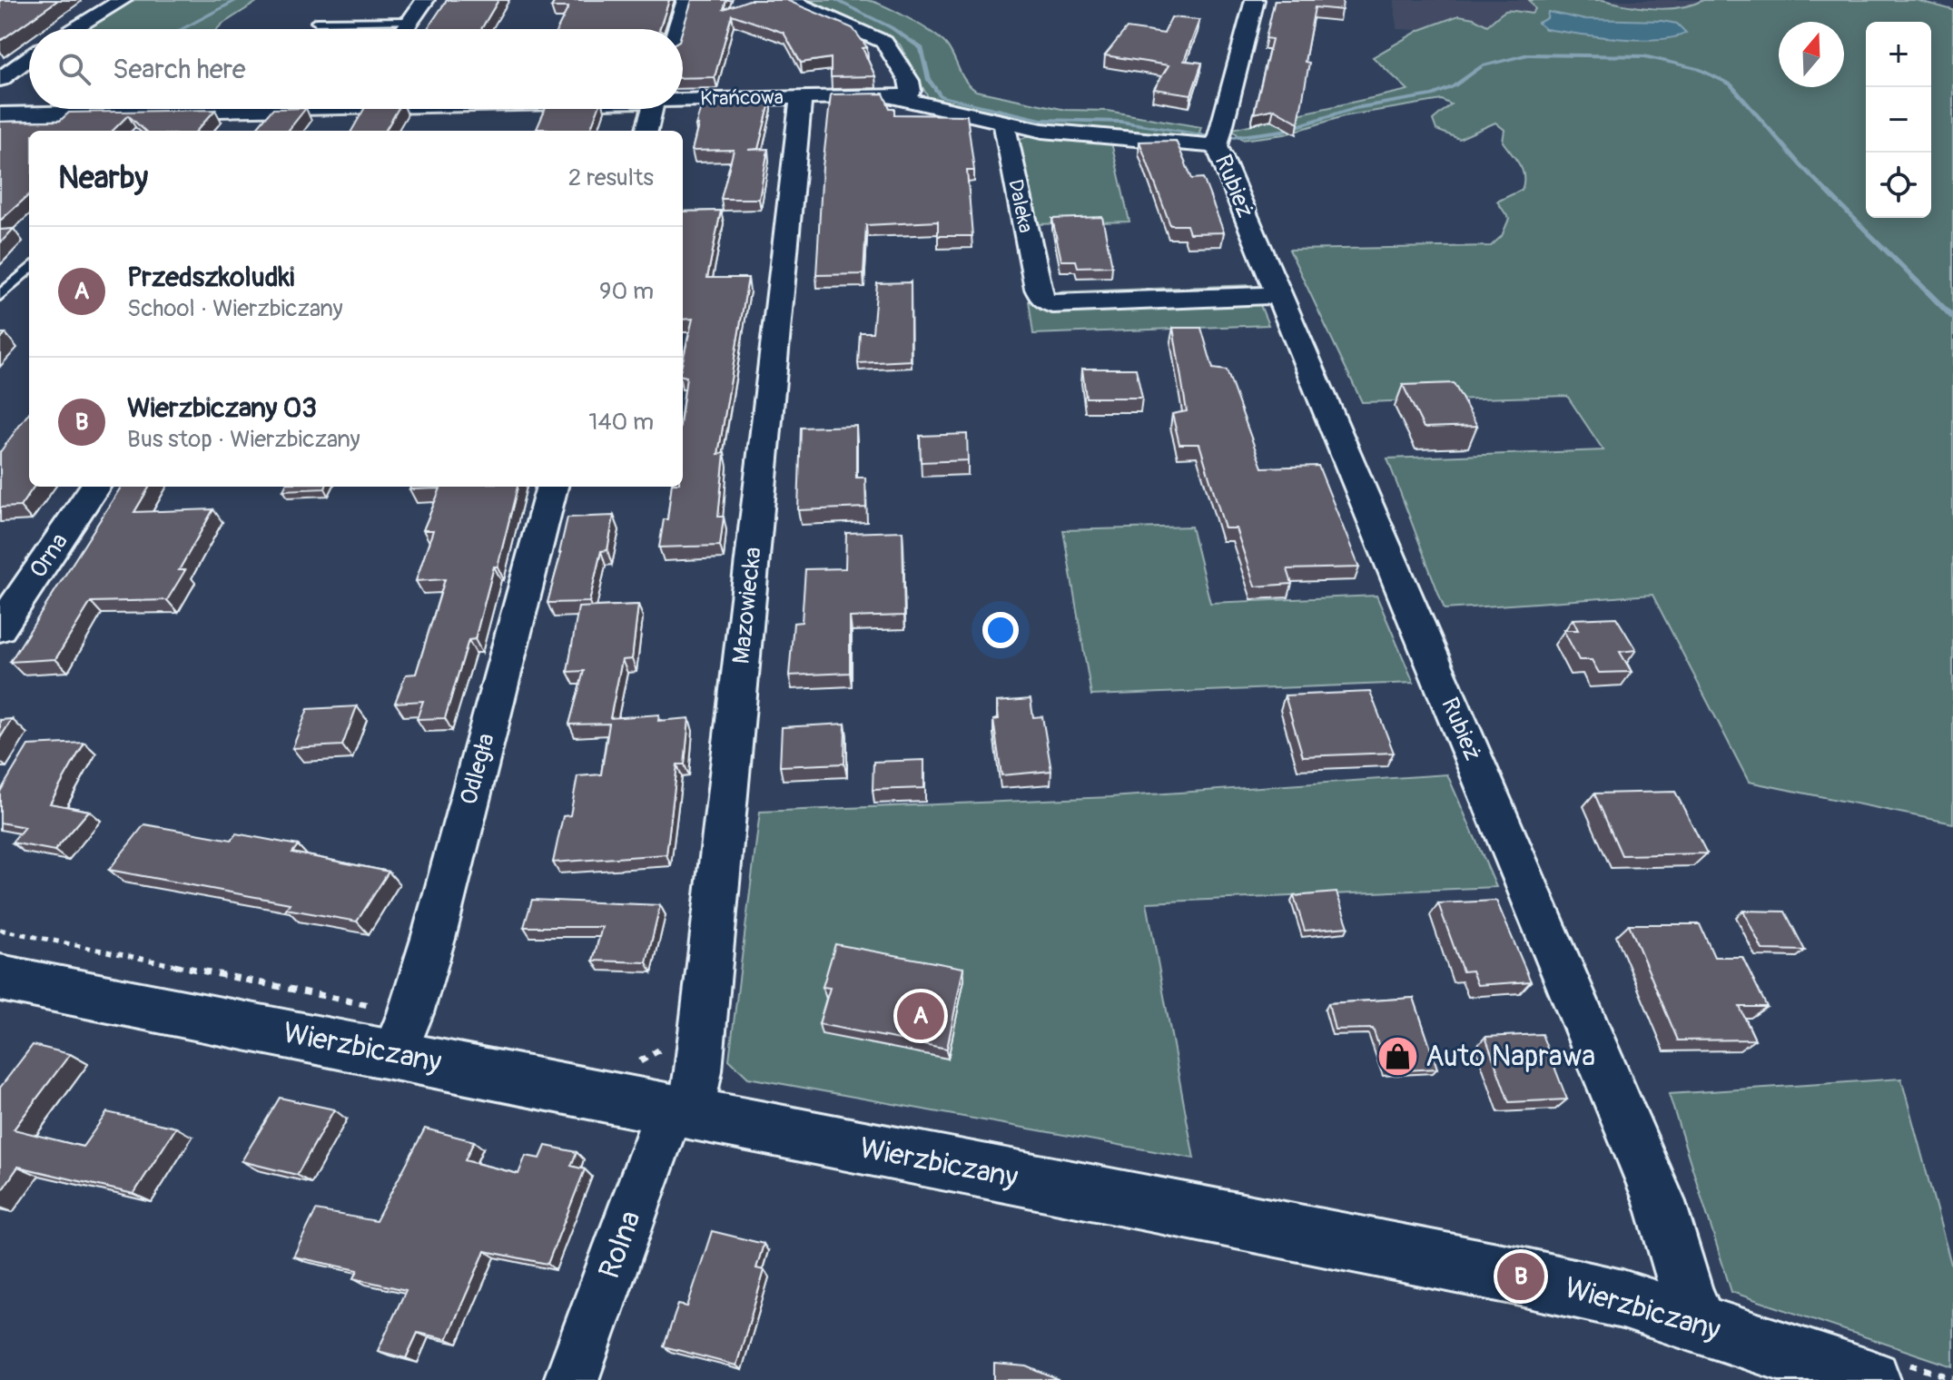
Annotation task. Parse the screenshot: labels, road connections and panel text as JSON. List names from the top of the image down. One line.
{"streets":{"street":["Krańcowa","Rubież","Daleka","Orna","Mazowiecka","Odległa","Wierzbiczany","Rolna"]},"crossings":[["Krańcowa","Rubież"],["Krańcowa","Daleka"],["Krańcowa","Mazowiecka"],["Rubież","Daleka"],["Rubież","Wierzbiczany"],["Mazowiecka","Wierzbiczany"],["Mazowiecka","Rolna"],["Odległa","Wierzbiczany"],["Wierzbiczany","Rolna"]],"places":{"shop":["Auto Naprawa"]},"north":"top","page":{"map_buttons":["+","−"],"search":"Search here","heading":["Nearby","2 results"],"list":[{"mark":"A","name":"Przedszkoludki","note":"School · Wierzbiczany","value":"90 m"},{"mark":"B","name":"Wierzbiczany 03","note":"Bus stop · Wierzbiczany","value":"140 m"}],"pins":["A","B"]}}
